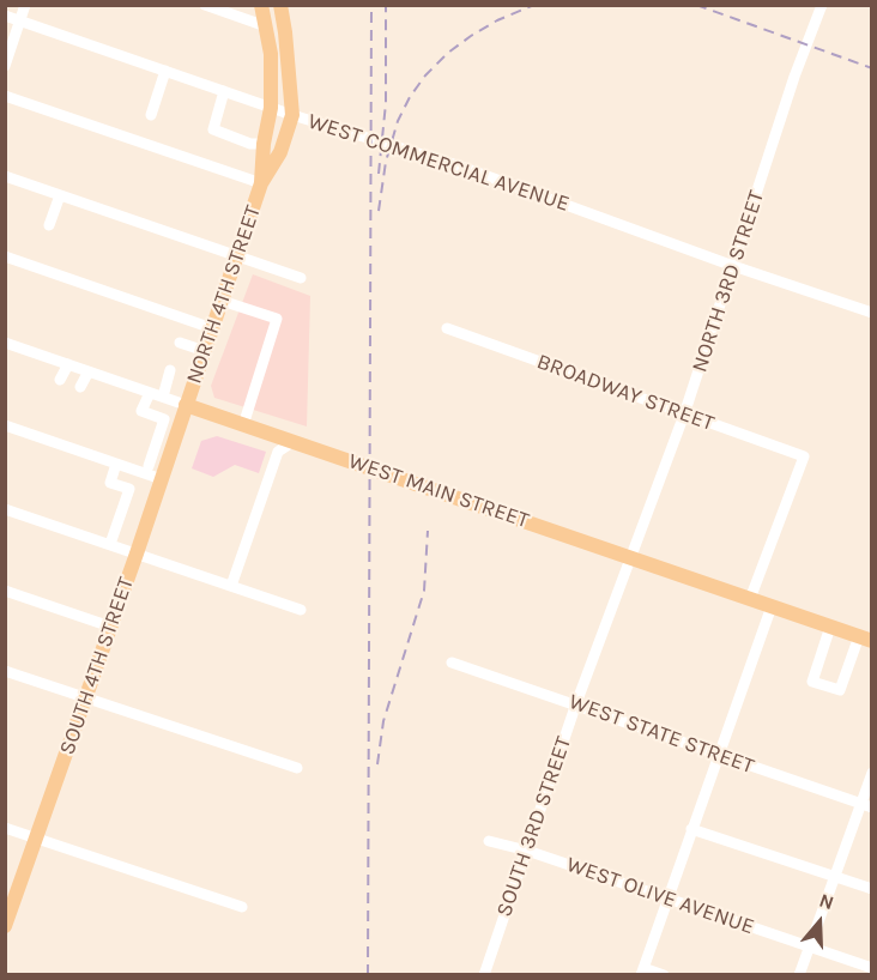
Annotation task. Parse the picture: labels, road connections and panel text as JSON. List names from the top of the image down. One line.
{"streets":{"main road":["NORTH 4TH STREET","WEST MAIN STREET","SOUTH 4TH STREET"],"street":["WEST COMMERCIAL AVENUE","NORTH 3RD STREET","BROADWAY STREET","WEST STATE STREET","SOUTH 3RD STREET","WEST OLIVE AVENUE"]},"crossings":[["WEST COMMERCIAL AVENUE","NORTH 3RD STREET"],["WEST COMMERCIAL AVENUE","NORTH 4TH STREET"],["NORTH 3RD STREET","BROADWAY STREET"],["NORTH 3RD STREET","WEST MAIN STREET"],["NORTH 3RD STREET","SOUTH 3RD STREET"],["NORTH 4TH STREET","WEST MAIN STREET"],["NORTH 4TH STREET","SOUTH 4TH STREET"],["BROADWAY STREET","WEST MAIN STREET"],["WEST MAIN STREET","SOUTH 4TH STREET"],["WEST MAIN STREET","SOUTH 3RD STREET"],["WEST STATE STREET","SOUTH 3RD STREET"],["SOUTH 3RD STREET","WEST OLIVE AVENUE"]],"north":"top"}
